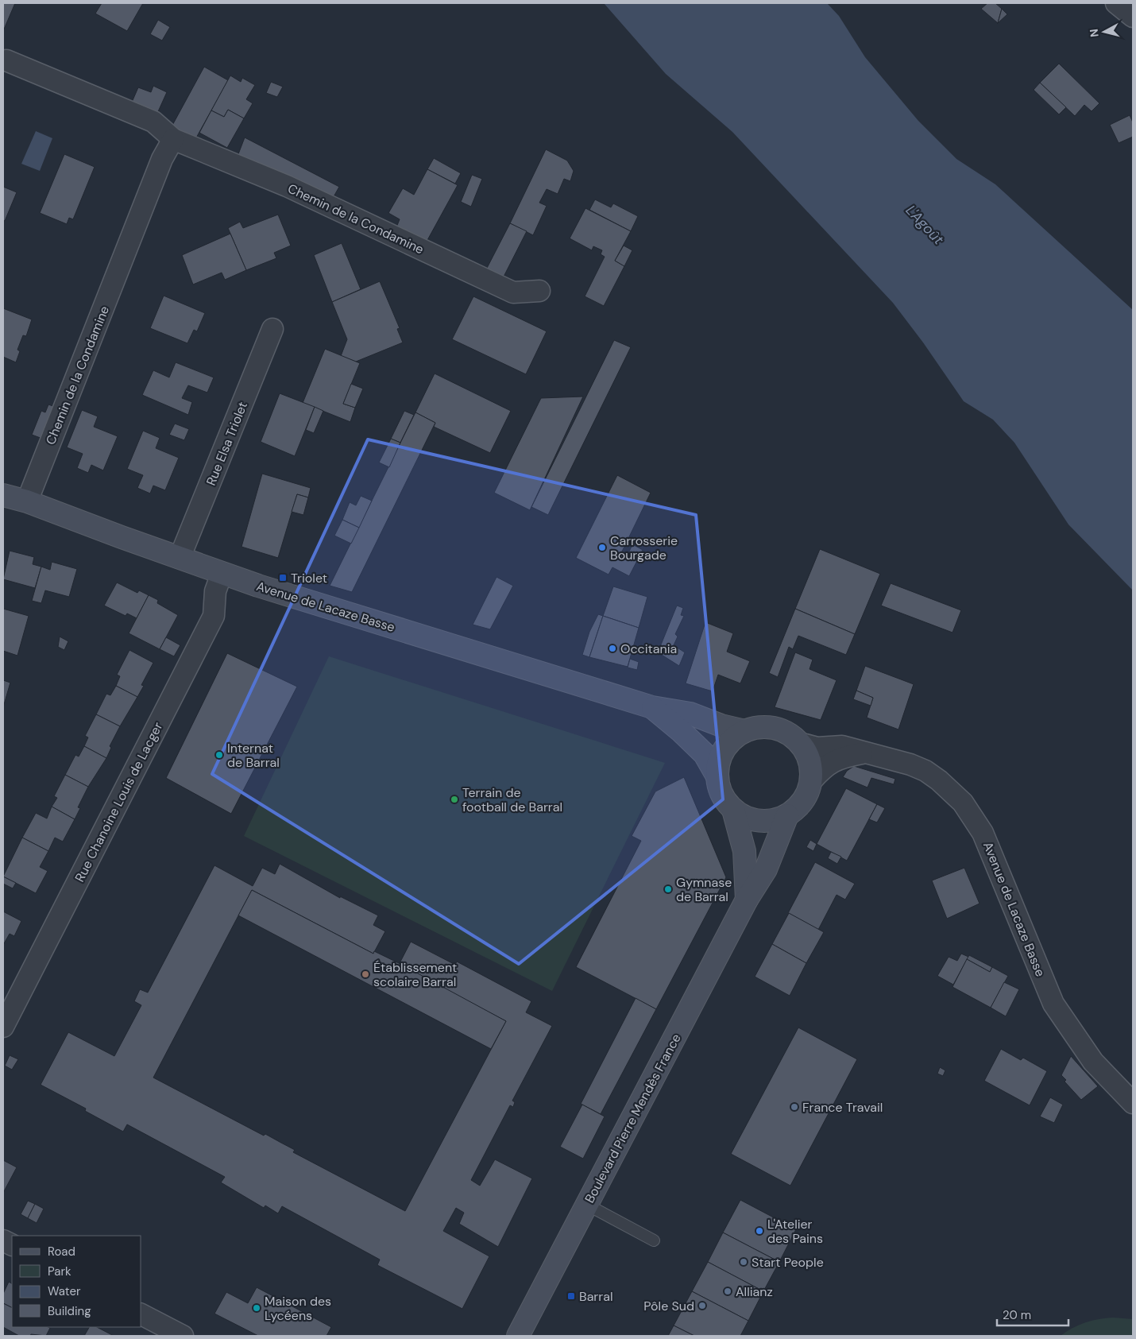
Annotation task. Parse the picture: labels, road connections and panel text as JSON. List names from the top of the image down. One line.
{"streets":{"main road":["Avenue de Lacaze Basse","Boulevard Pierre Mendès France"],"street":["Chemin de la Condamine","Rue Elsa Triolet","Rue Chanoine Louis de Lacger"]},"crossings":[["Chemin de la Condamine","Avenue de Lacaze Basse"],["Rue Elsa Triolet","Avenue de Lacaze Basse"],["Avenue de Lacaze Basse","Rue Chanoine Louis de Lacger"],["Avenue de Lacaze Basse","Boulevard Pierre Mendès France"]],"water":["L'Agoût"],"places":{"other":["Carrosserie Bourgade","Occitania","Internat de Barral","Terrain de football de Barral","Gymnase de Barral","Établissement scolaire Barral","France Travail","L'Atelier des Pains","Start People","Allianz","Pôle Sud","Maison des Lycéens"],"transit":["Triolet","Barral"]},"legend":["Road","Park","Water","Building"],"scale_bar":"20 m","north":"left"}
